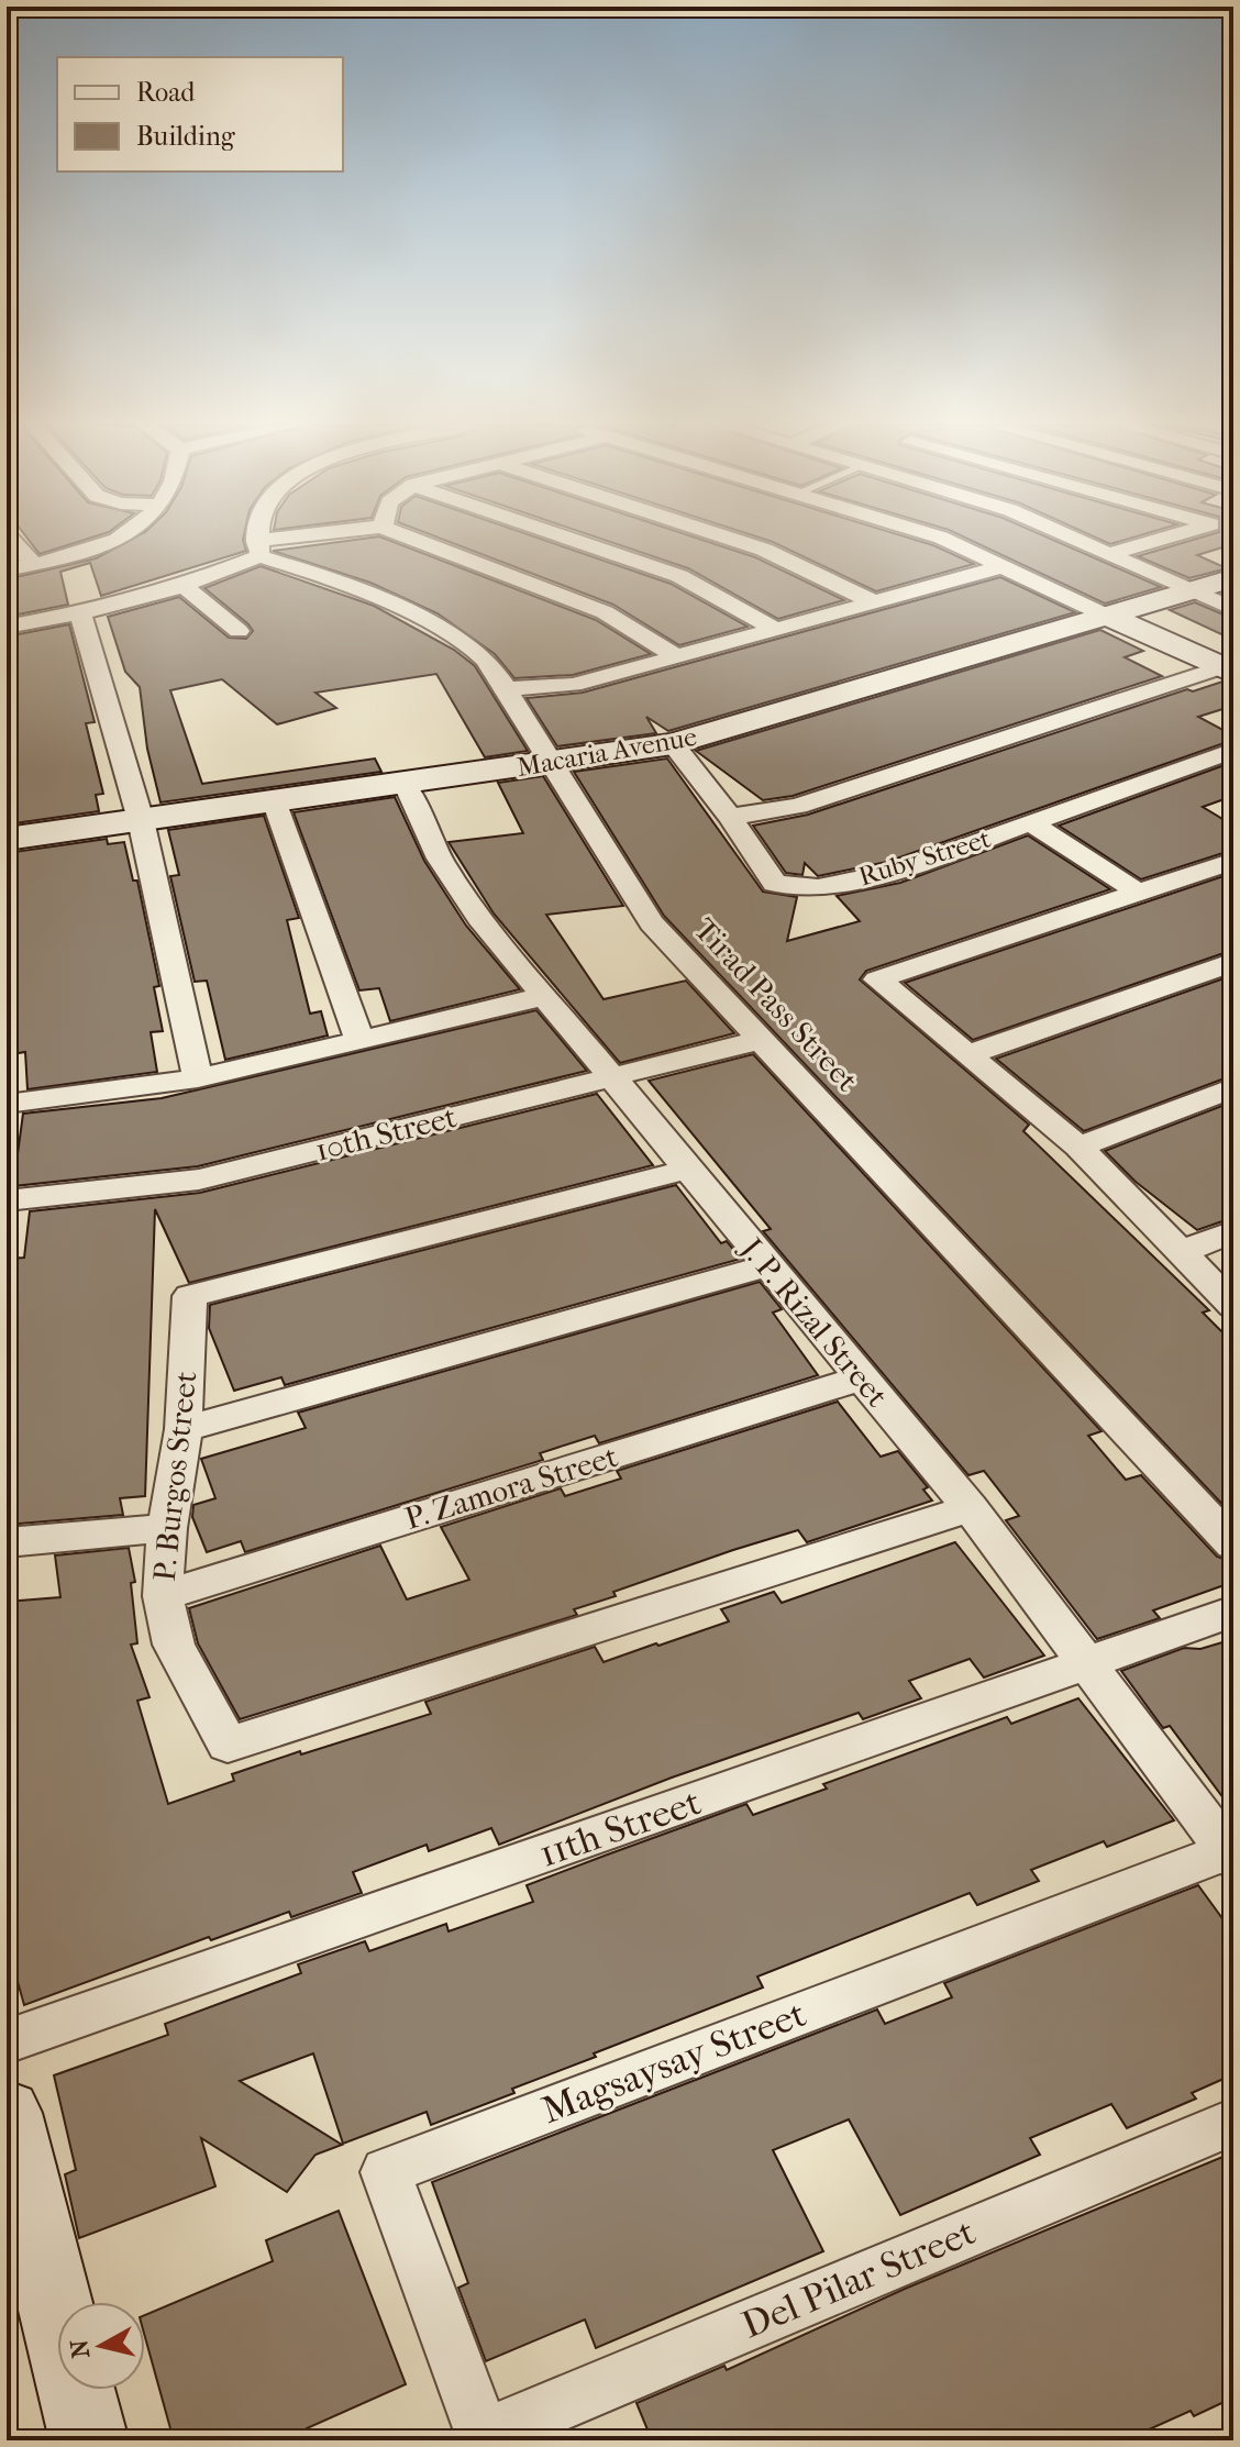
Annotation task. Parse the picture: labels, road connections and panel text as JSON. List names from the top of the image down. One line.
{"streets":{"street":["Macaria Avenue","Ruby Street","Tirad Pass Street","10th Street","J. P. Rizal Street","P. Burgos Street","P. Zamora Street","11th Street","Magsaysay Street","Del Pilar Street"]},"crossings":[["Macaria Avenue","Ruby Street"],["Macaria Avenue","Tirad Pass Street"],["Macaria Avenue","J. P. Rizal Street"],["Tirad Pass Street","10th Street"],["10th Street","J. P. Rizal Street"],["J. P. Rizal Street","P. Burgos Street"],["J. P. Rizal Street","P. Zamora Street"],["J. P. Rizal Street","11th Street"],["J. P. Rizal Street","Magsaysay Street"],["P. Burgos Street","P. Zamora Street"],["Magsaysay Street","Del Pilar Street"]],"legend":["Road","Building"],"north":"left"}
